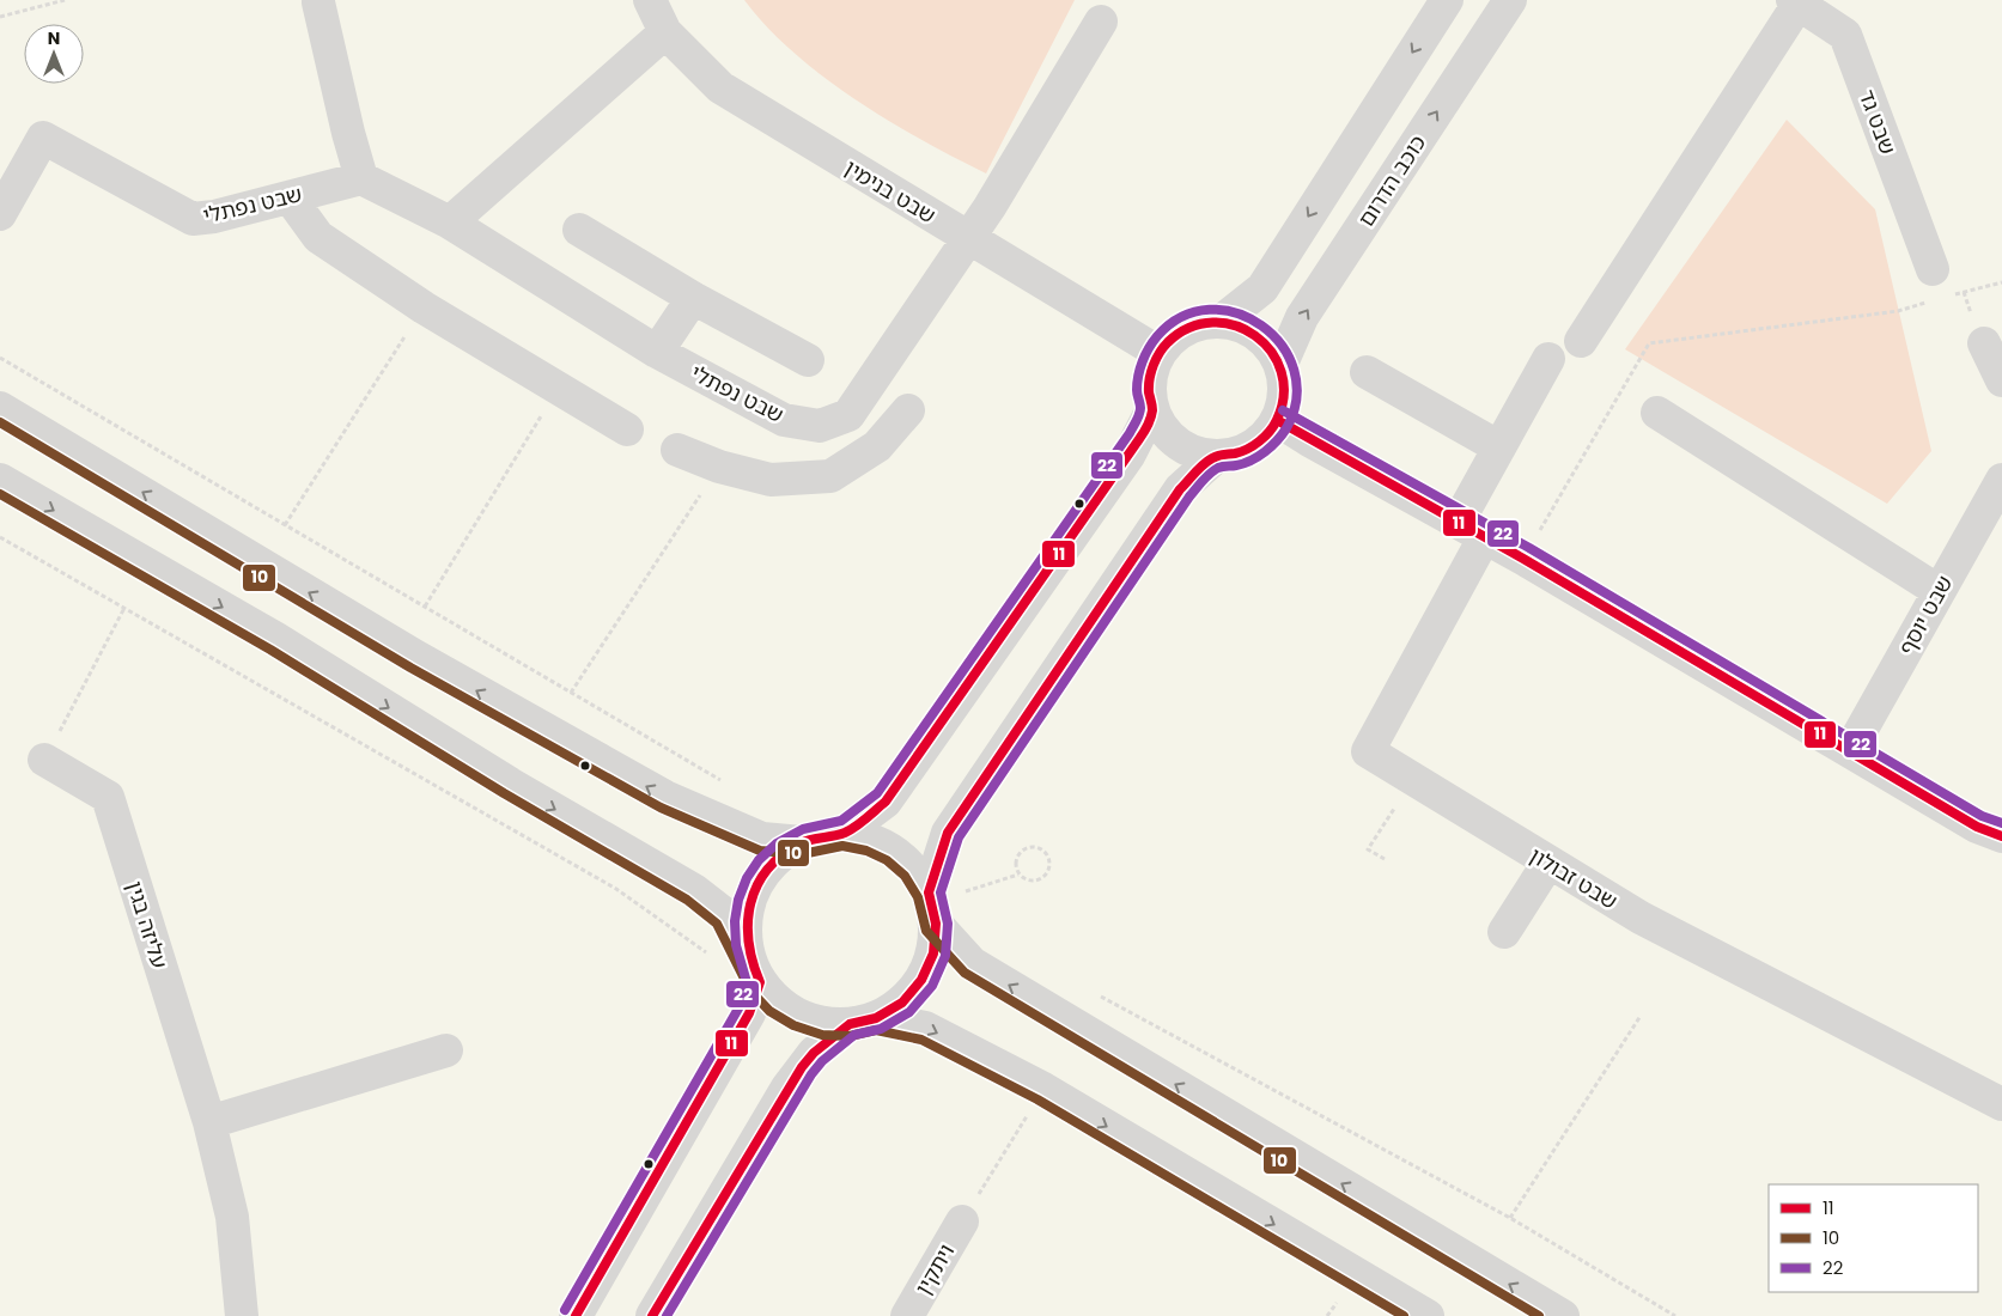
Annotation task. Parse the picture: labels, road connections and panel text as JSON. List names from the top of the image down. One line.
{"streets":{"street":["שבט גד","כוכב הדרום","שבט בנימין","שבט נפתלי","שבט יוסף","שבט זבולון","עליזה בגין","ויתקין"]},"crossings":[["כוכב הדרום","שבט בנימין"]],"lines":["transit line 22","transit line 11","transit line 10"],"legend":["11","10","22"],"north":"top"}
